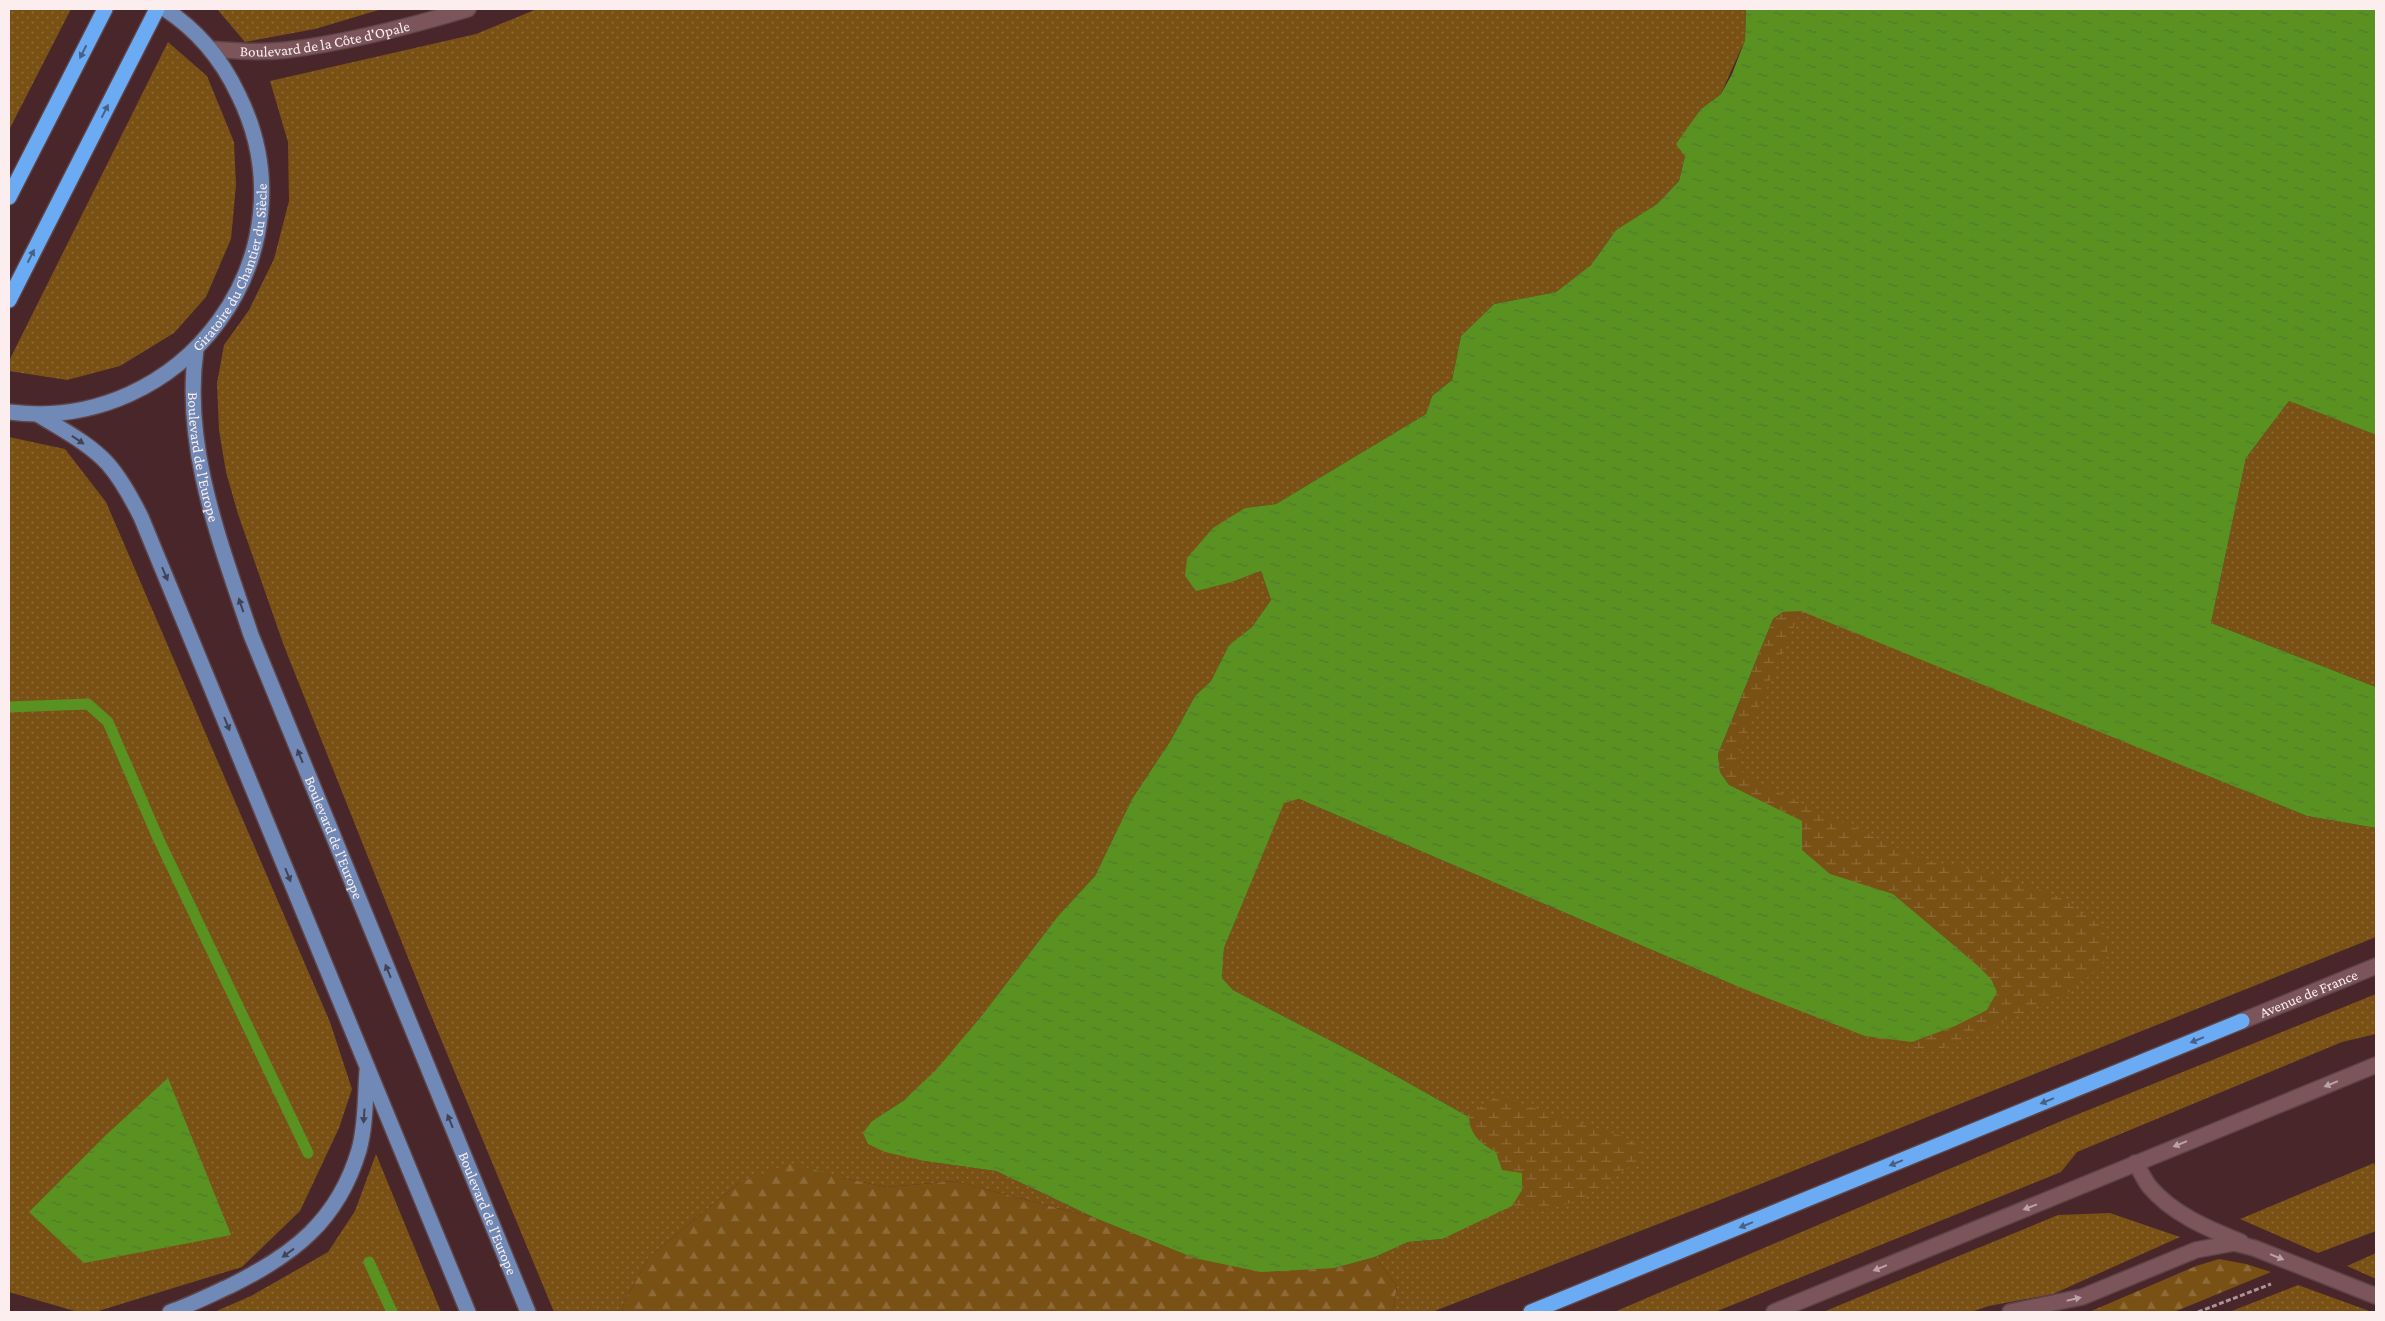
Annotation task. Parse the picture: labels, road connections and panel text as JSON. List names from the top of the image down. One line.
{"streets":{"main road":["Giratoire du Chantier du Siècle","Boulevard de l'Europe"],"lane":["Boulevard de la Côte d'Opale","Avenue de France"]},"crossings":[["Boulevard de la Côte d'Opale","Giratoire du Chantier du Siècle"],["Giratoire du Chantier du Siècle","Boulevard de l'Europe"]]}
